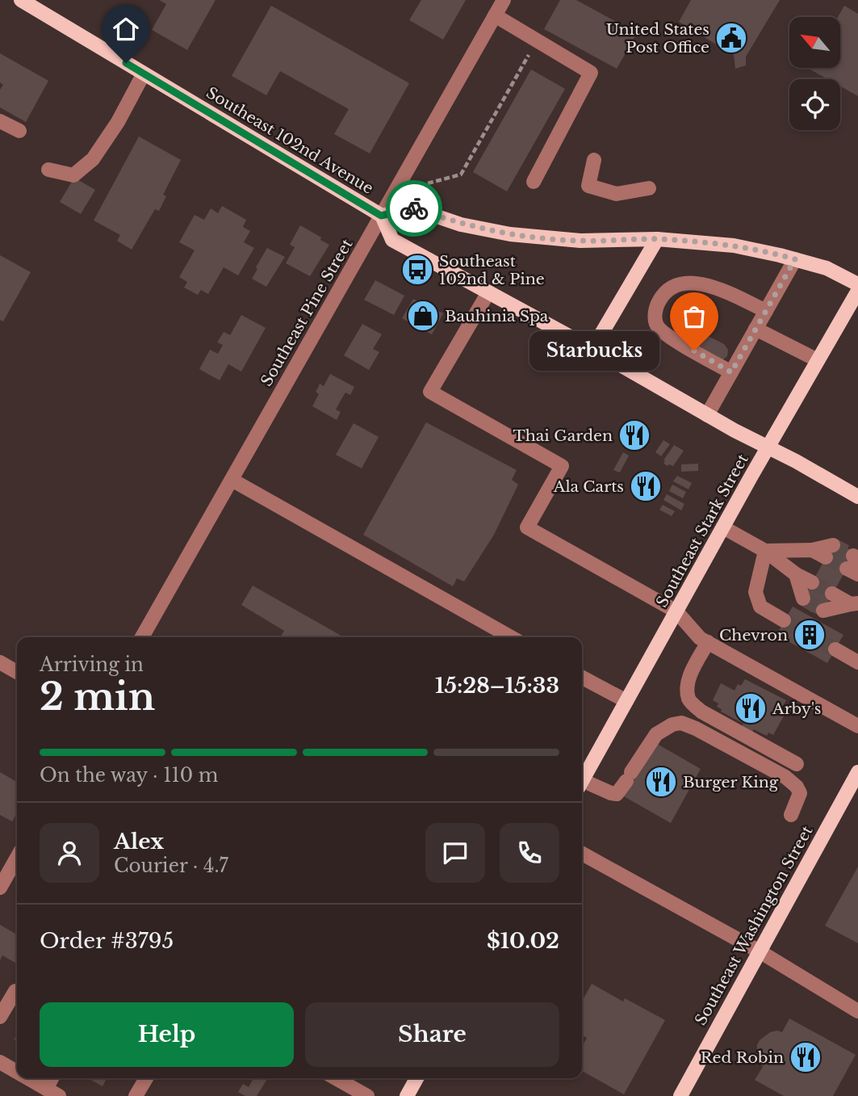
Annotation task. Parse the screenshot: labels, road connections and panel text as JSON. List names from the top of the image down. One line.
{"streets":{"main road":["Southeast 102nd Avenue","Southeast Stark Street","Southeast Washington Street"],"street":["Southeast Pine Street"]},"crossings":[["Southeast 102nd Avenue","Southeast Pine Street"],["Southeast 102nd Avenue","Southeast Stark Street"]],"places":{"public building":["United States Post Office"],"bus stop":["Southeast 102nd & Pine"],"shop":["Bauhinia Spa"],"other":["Starbucks"],"restaurant":["Thai Garden","Ala Carts","Arby's","Burger King","Red Robin"],"building":["Chevron"]},"north":"top left","page":{"bubble":"Starbucks","heading":["2 min","Arriving in","15:28–15:33"],"panel":["Alex","Courier · 4.7","Order #3795","$10.02"],"bar":"On the way · 110 m","buttons":["Help","Share"]}}
